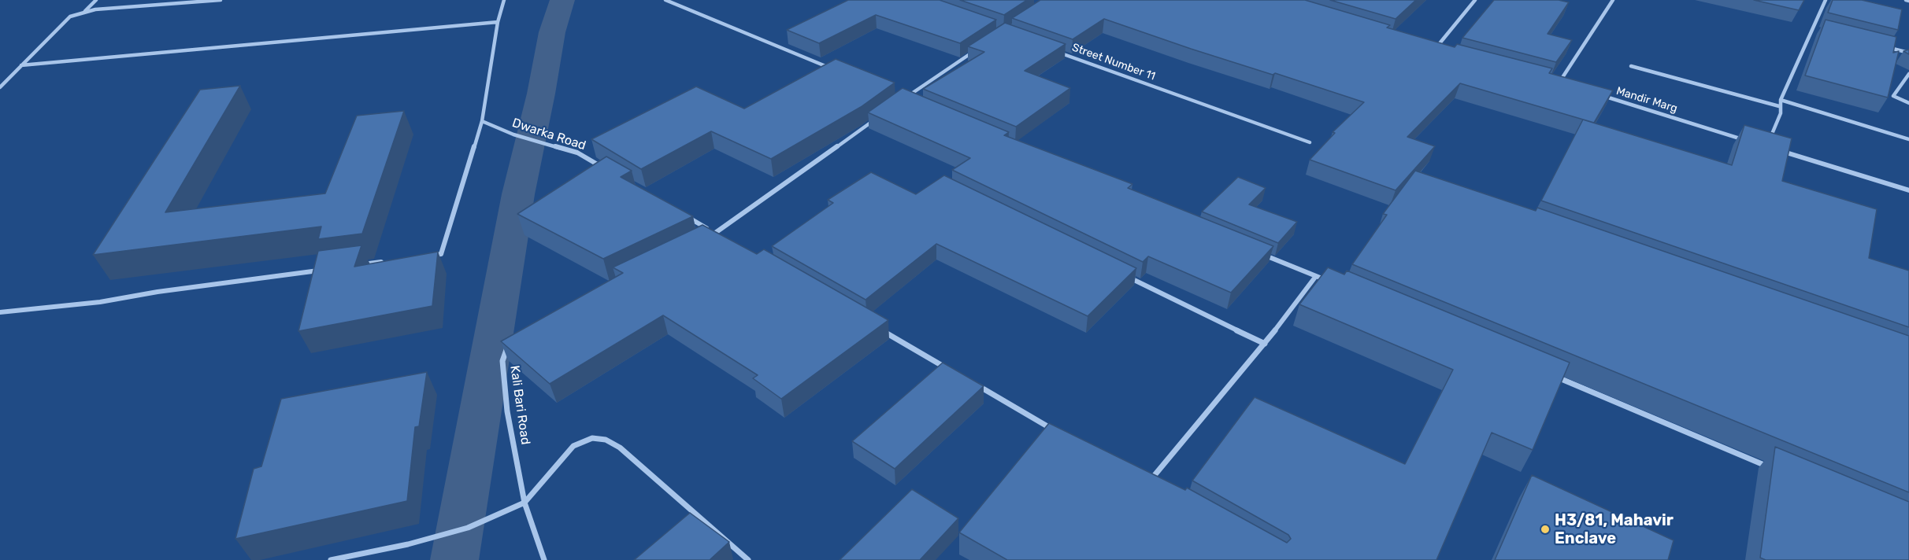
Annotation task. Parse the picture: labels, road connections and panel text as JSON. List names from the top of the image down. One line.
{"streets":{"street":["Street Number 11","Mandir Marg","Dwarka Road","Kali Bari Road"]},"places":["H3/81, Mahavir Enclave"]}
